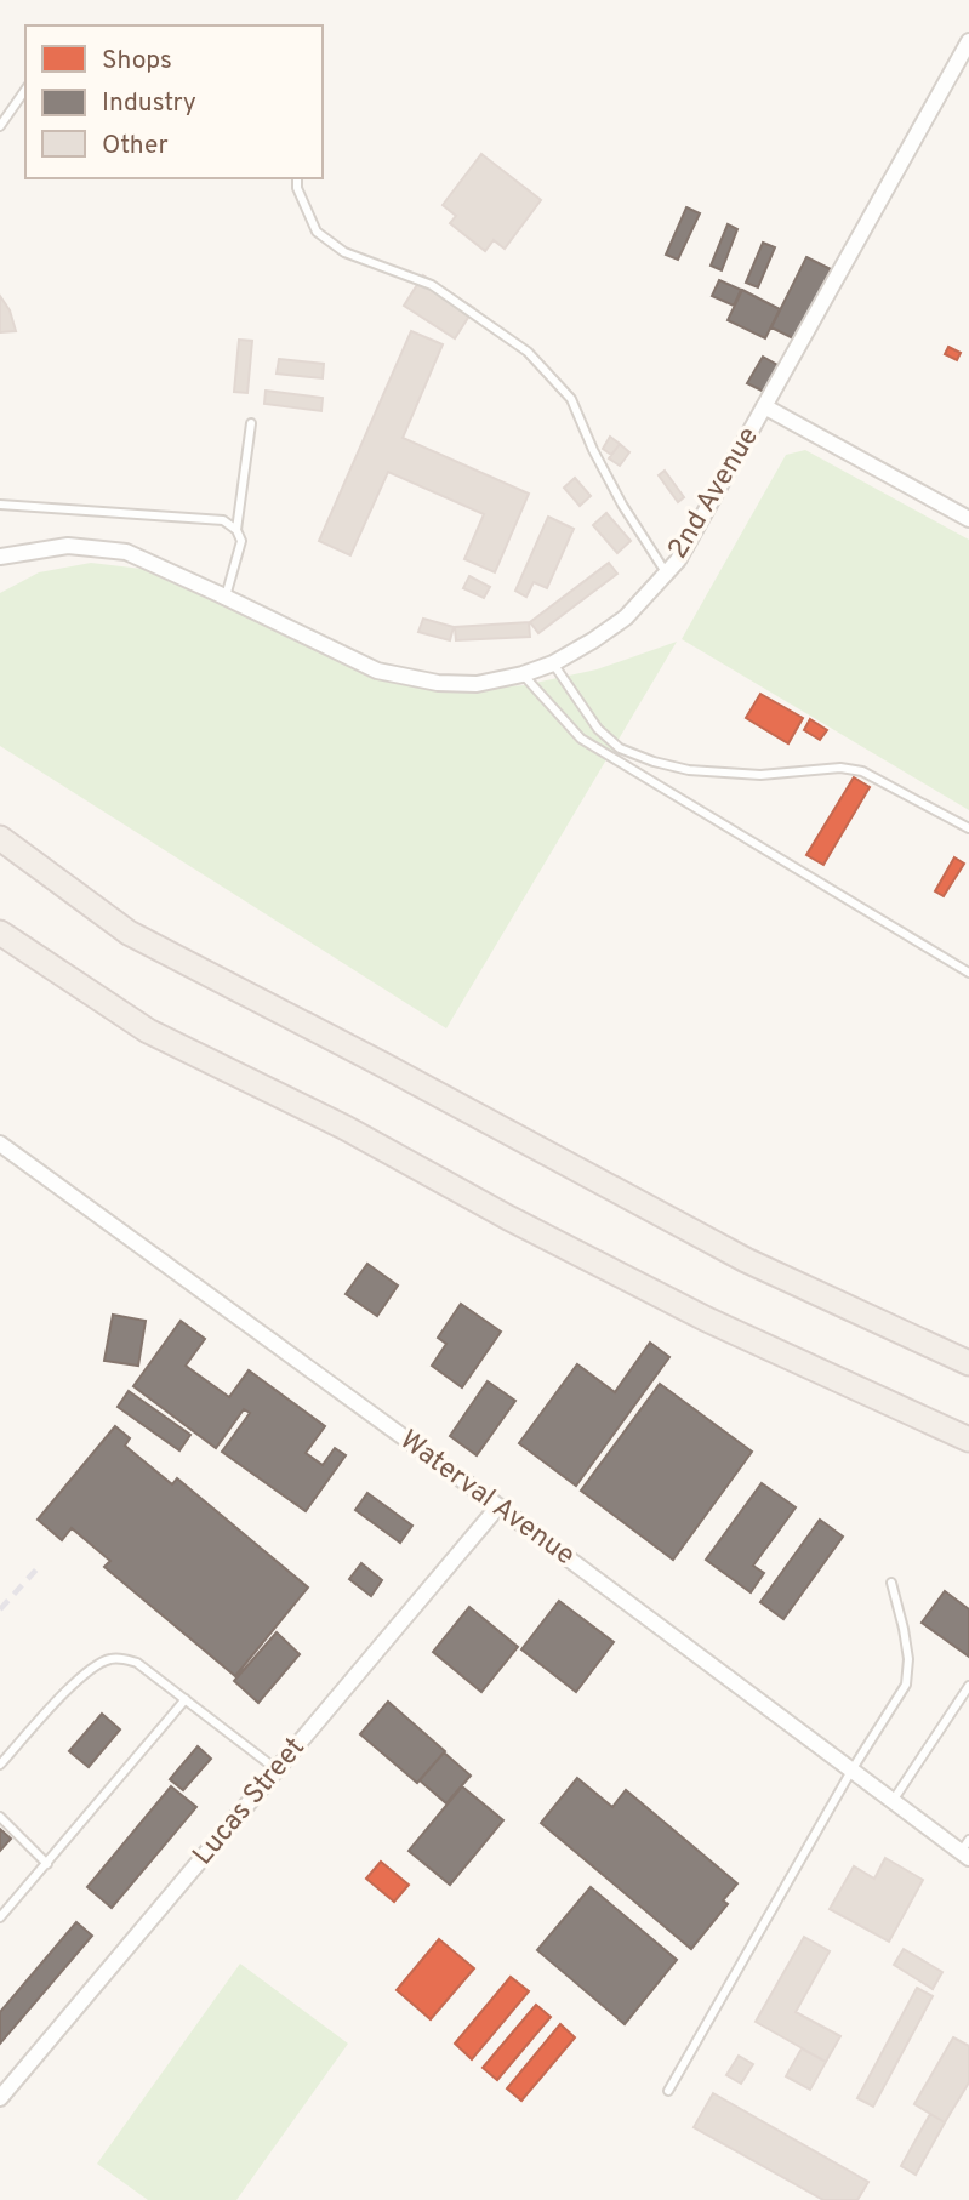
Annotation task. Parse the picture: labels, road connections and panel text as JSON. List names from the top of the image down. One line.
{"streets":{"street":["2nd Avenue","Waterval Avenue","Lucas Street"]},"crossings":[["Waterval Avenue","Lucas Street"]],"legend":["Shops","Industry","Other"]}
